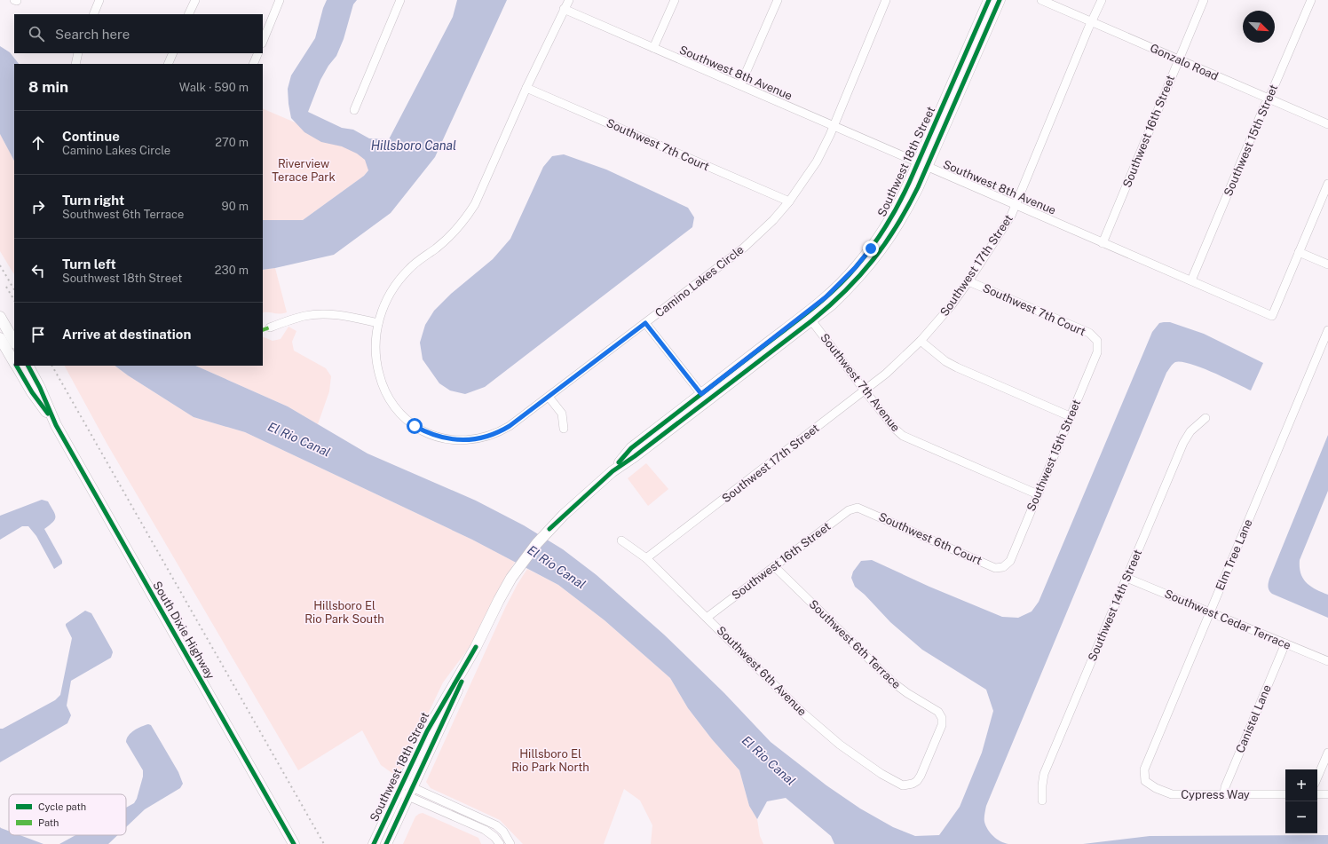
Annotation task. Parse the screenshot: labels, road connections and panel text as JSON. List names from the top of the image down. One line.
{"streets":{"main road":["Southwest 18th Street","South Dixie Highway"],"street":["Gonzalo Road","Southwest 8th Avenue","Southwest 16th Street","Southwest 15th Street","Southwest 7th Court","Southwest 17th Street","Camino Lakes Circle","Southwest 7th Avenue","Southwest 6th Court","Elm Tree Lane","Southwest 14th Street","Southwest Cedar Terrace","Southwest 6th Terrace","Southwest 6th Avenue","Canistel Lane","Cypress Way"]},"crossings":[["Gonzalo Road","Southwest 16th Street"],["Gonzalo Road","Southwest 15th Street"],["Gonzalo Road","Southwest 17th Street"],["Southwest 8th Avenue","Southwest 16th Street"],["Southwest 8th Avenue","Southwest 15th Street"],["Southwest 8th Avenue","Southwest 18th Street"],["Southwest 8th Avenue","Southwest 17th Street"],["Southwest 8th Avenue","Camino Lakes Circle"],["Southwest 16th Street","Southwest 6th Court"],["Southwest 16th Street","Southwest 6th Terrace"],["Southwest 16th Street","Southwest 6th Avenue"],["Southwest 15th Street","Southwest 7th Court"],["Southwest 15th Street","Southwest 7th Avenue"],["Southwest 15th Street","Southwest 6th Court"],["Southwest 7th Court","Southwest 17th Street"],["Southwest 7th Court","Camino Lakes Circle"],["Southwest 18th Street","Southwest 7th Avenue"],["Southwest 17th Street","Southwest 7th Avenue"],["Southwest 17th Street","Southwest 6th Avenue"],["Elm Tree Lane","Southwest Cedar Terrace"],["Elm Tree Lane","Cypress Way"],["Southwest 14th Street","Southwest Cedar Terrace"],["Southwest Cedar Terrace","Canistel Lane"],["Southwest 6th Terrace","Southwest 6th Avenue"],["Canistel Lane","Cypress Way"]],"water":["Hillsboro Canal","El Rio Canal"],"parks":["Riverview Terace Park","Hillsboro El Rio Park South","Hillsboro El Rio Park North"],"legend":["Cycle path","Path"],"north":"bottom right","page":{"search":"Search here","heading":["8 min","Walk · 590 m"],"list":[["Continue","Camino Lakes Circle","270 m"],["Turn right","Southwest 6th Terrace","90 m"],["Turn left","Southwest 18th Street","230 m"],"Arrive at destination"],"map_buttons":["+","−"]}}
